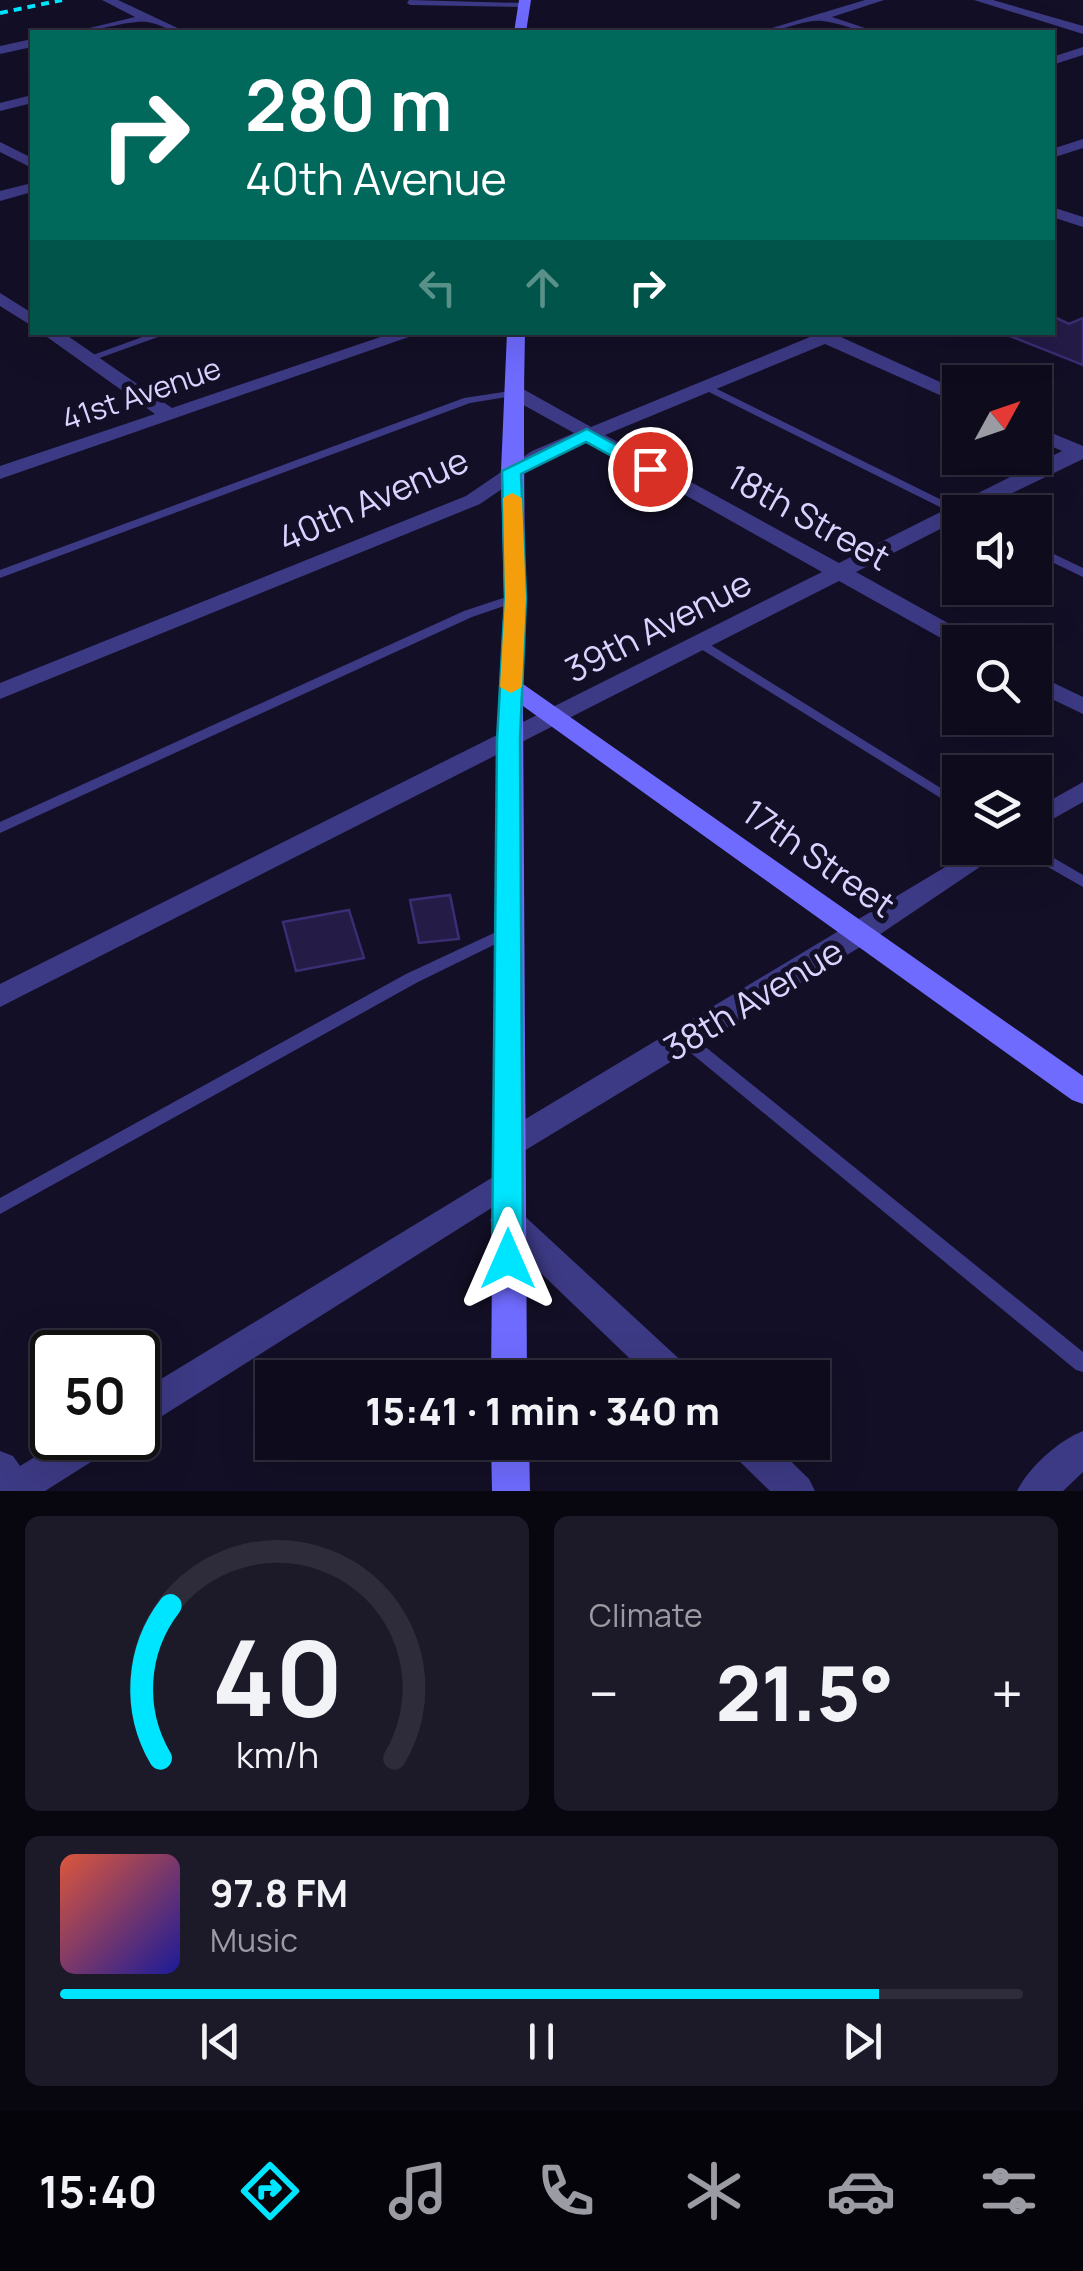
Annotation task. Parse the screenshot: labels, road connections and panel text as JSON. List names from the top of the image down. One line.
{"streets":{"main road":["17th Street"],"street":["41st Avenue","40th Avenue","18th Street","39th Avenue","38th Avenue"]},"crossings":[["40th Avenue","18th Street"],["18th Street","39th Avenue"],["39th Avenue","17th Street"],["17th Street","38th Avenue"]],"north":"top right","page":{"turn":["280 m","40th Avenue"],"limit":"50","trip":"15:41 · 1 min · 340 m","tile":"Climate","heat":["−","21.5°","+"],"song":["97.8 FM","Music"],"tabs":"15:40","gauge":["40","km/h"]}}
